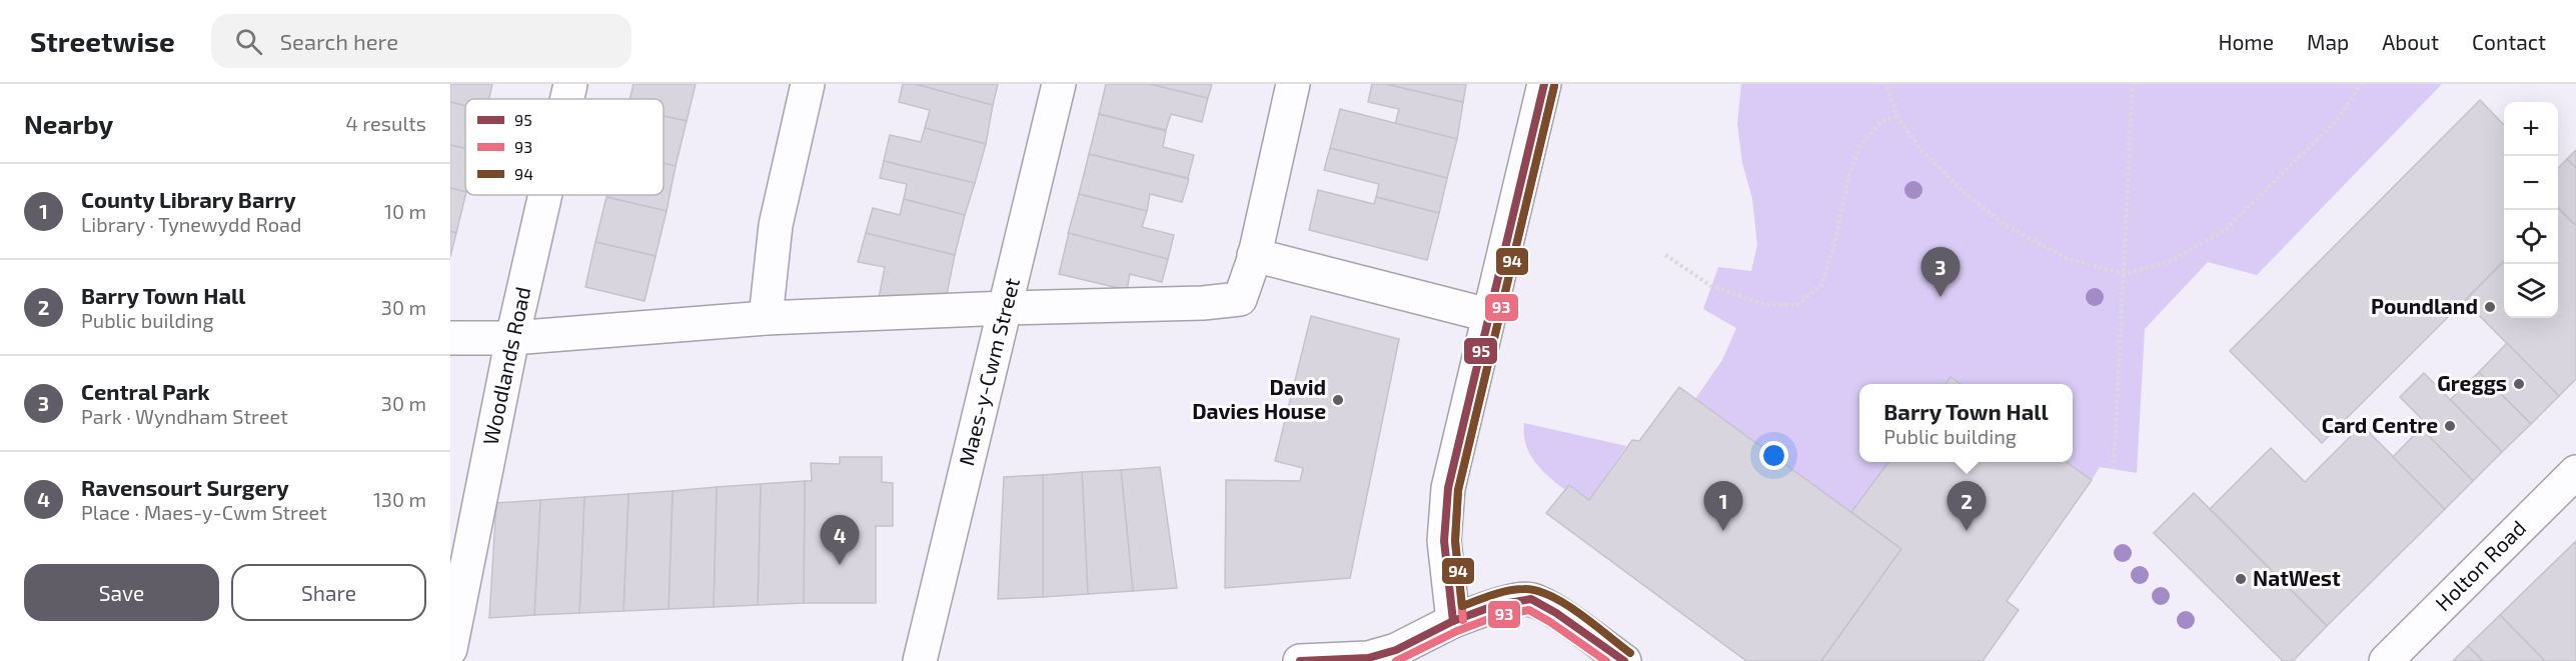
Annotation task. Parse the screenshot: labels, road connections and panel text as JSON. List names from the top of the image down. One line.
{"streets":{"street":["Woodlands Road","Maes-y-Cwm Street","Holton Road"]},"places":["Poundland","Greggs","David Davies House","Card Centre","NatWest"],"lines":["transit line 95","transit line 93","transit line 94"],"legend":["95","93","94"],"page":{"header":"Streetwise","search":"Search here","nav":["Home","Map","About","Contact"],"heading":["Nearby","4 results"],"map_buttons":["+","−"],"list":[{"mark":"1","name":"County Library Barry","note":"Library · Tynewydd Road","value":"10 m"},{"mark":"2","name":"Barry Town Hall","note":"Public building","value":"30 m"},{"mark":"3","name":"Central Park","note":"Park · Wyndham Street","value":"30 m"},{"mark":"4","name":"Ravensourt Surgery","note":"Place · Maes-y-Cwm Street","value":"130 m"}],"pins":["3","1","2","4"],"popup":["Barry Town Hall","Public building"],"buttons":["Save","Share"]}}
